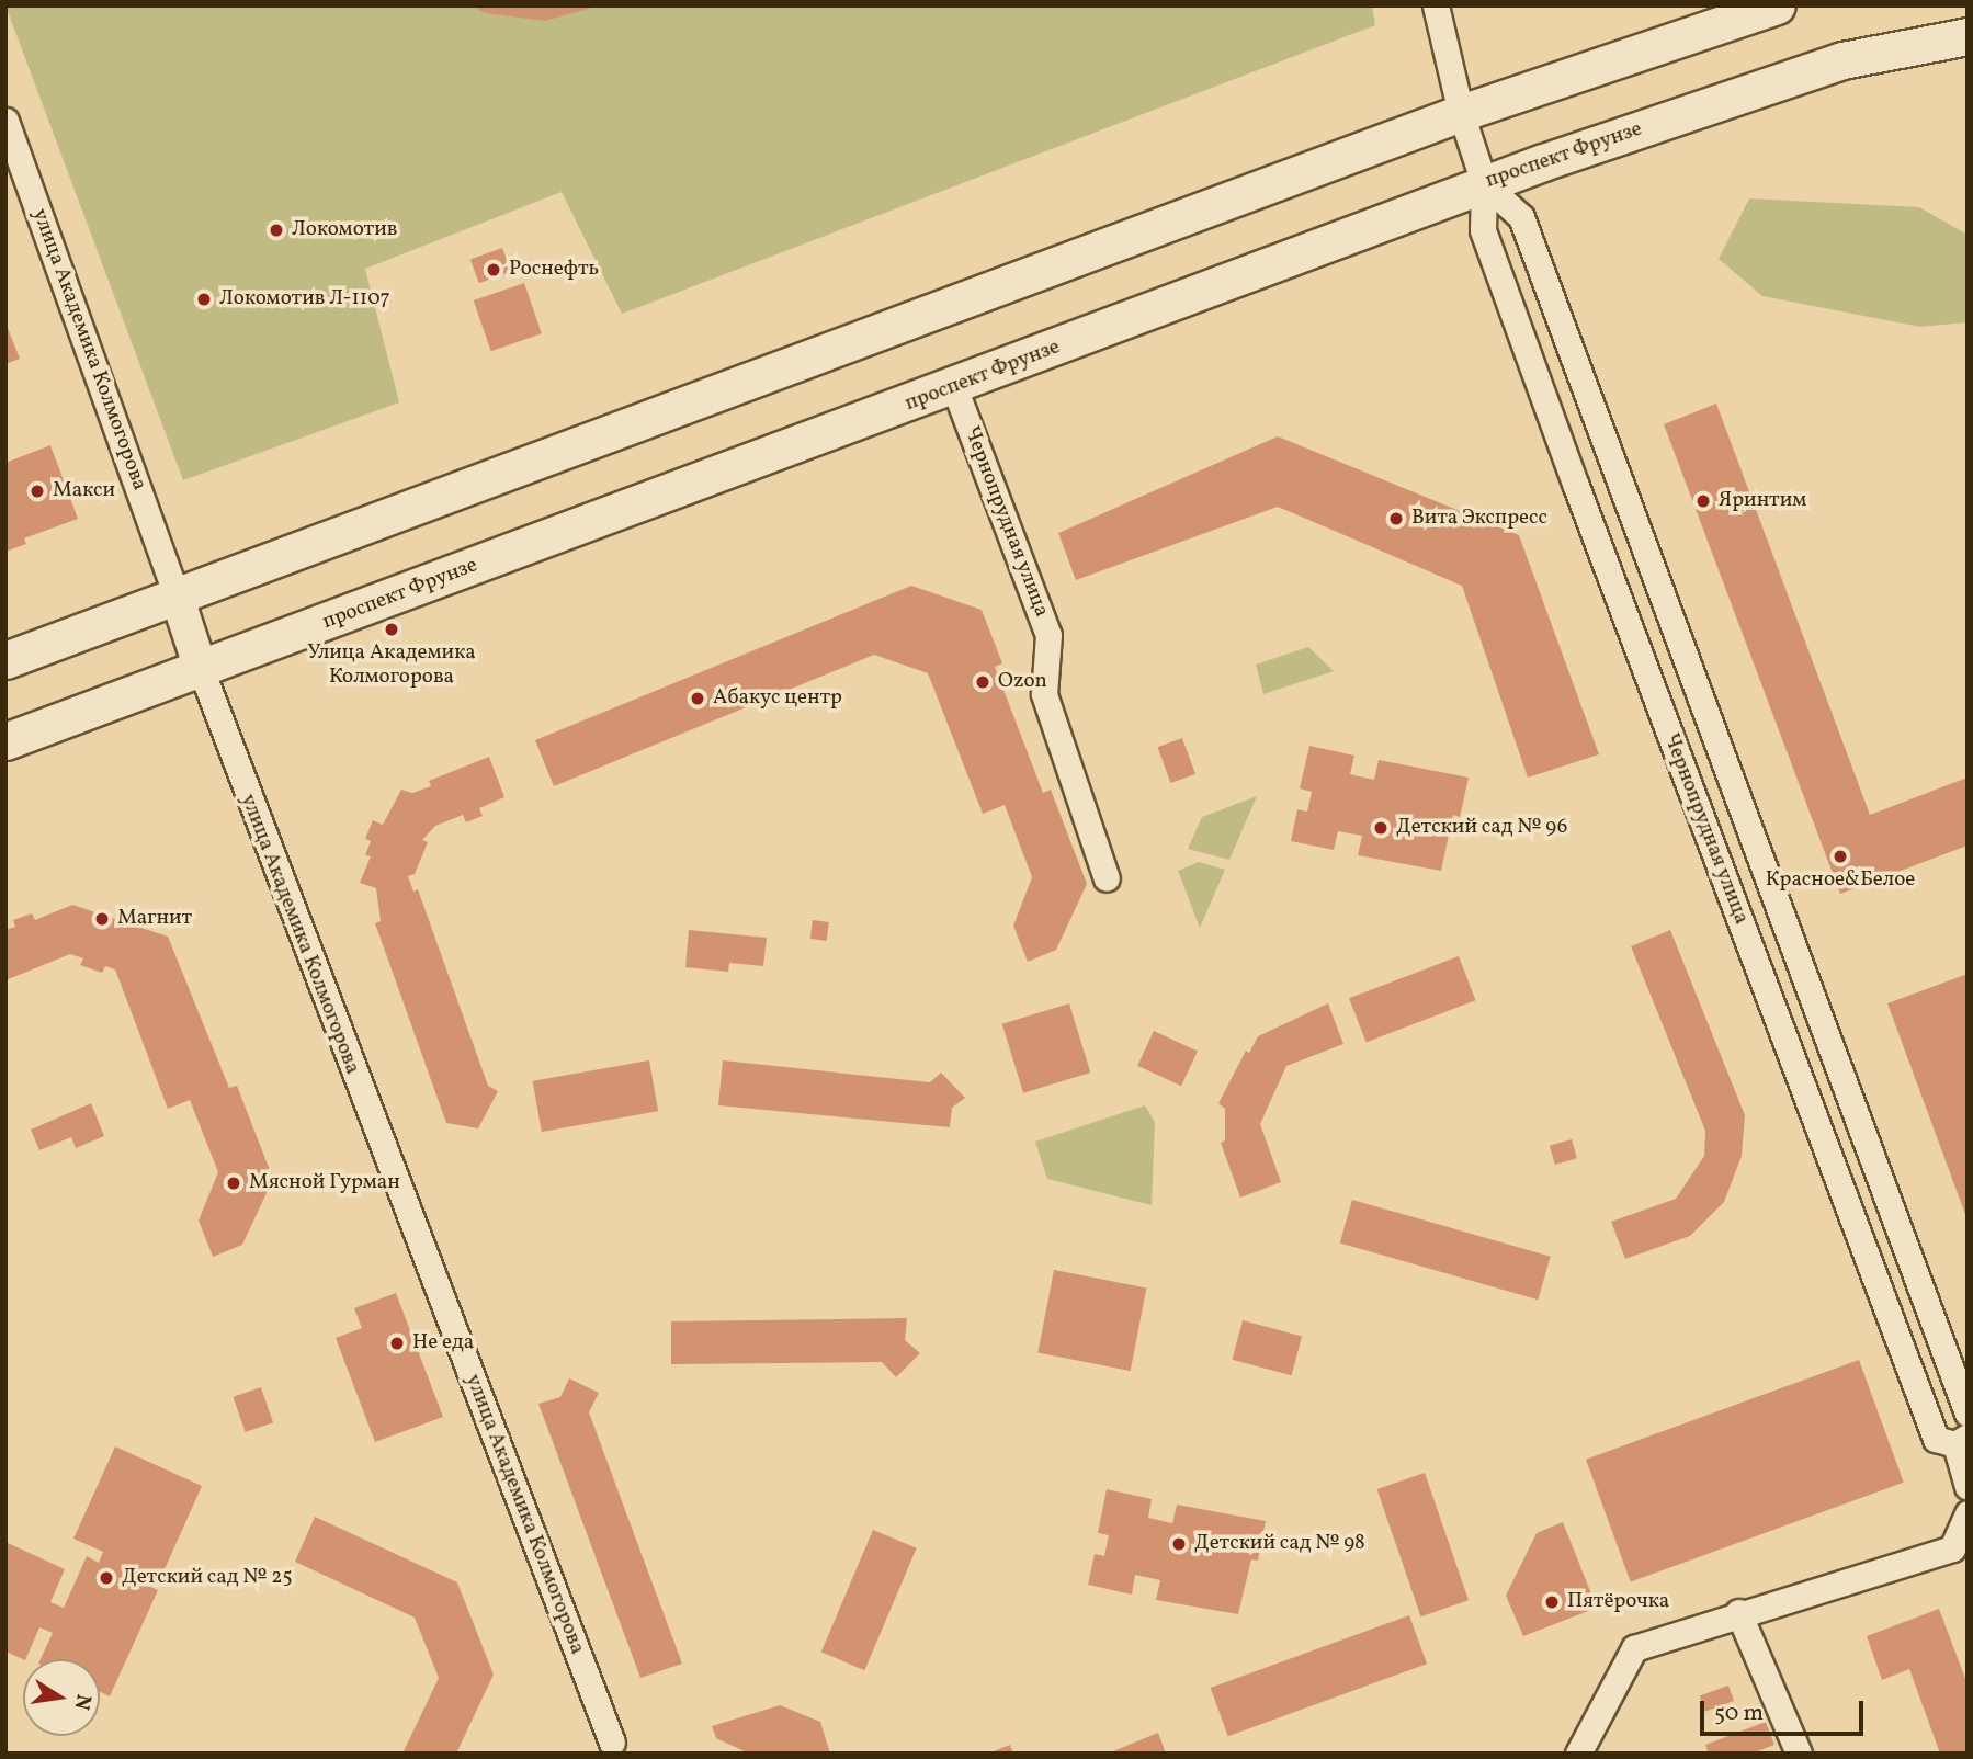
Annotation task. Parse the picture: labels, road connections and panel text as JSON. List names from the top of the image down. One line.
{"streets":{"main road":["проспект Фрунзе"],"street":["улица Академика Колмогорова","Чернопрудная улица"]},"crossings":[["проспект Фрунзе","улица Академика Колмогорова"],["проспект Фрунзе","Чернопрудная улица"]],"places":["Локомотив","Роснефть","Локомотив Л-1107","Макси","Яринтим","Вита Экспресс","Улица Академика Колмогорова","Ozon","Абакус центр","Детский сад № 96","Красное&Белое","Магнит","Мясной Гурман","Не еда","Детский сад № 98","Детский сад № 25","Пятёрочка"],"scale_bar":"50 m","north":"right"}
